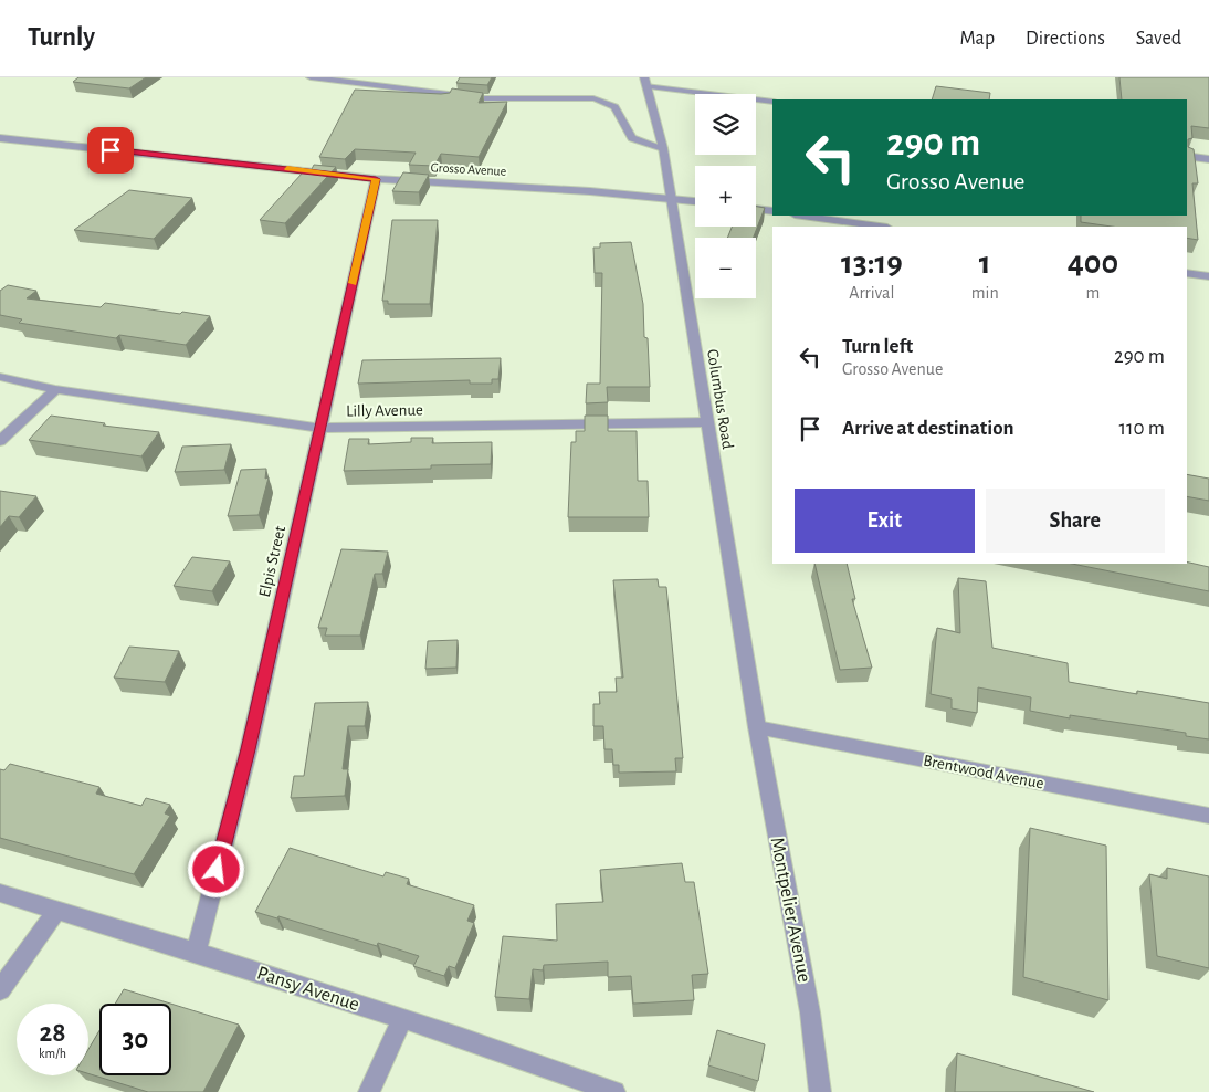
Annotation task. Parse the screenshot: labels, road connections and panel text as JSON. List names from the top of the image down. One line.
{"streets":{"street":["Grosso Avenue","Columbus Road","Lilly Avenue","Elpis Street","Brentwood Avenue","Montpelier Avenue","Pansy Avenue"]},"crossings":[["Grosso Avenue","Columbus Road"],["Grosso Avenue","Elpis Street"],["Columbus Road","Lilly Avenue"],["Columbus Road","Brentwood Avenue"],["Columbus Road","Montpelier Avenue"],["Lilly Avenue","Elpis Street"],["Elpis Street","Pansy Avenue"],["Brentwood Avenue","Montpelier Avenue"]],"page":{"header":"Turnly","nav":["Map","Directions","Saved"],"map_buttons":["+","−"],"turn":["290 m","Grosso Avenue"],"eta":["13:19","Arrival","1","min","400","m"],"list":[{"name":"Turn left","note":"Grosso Avenue","value":"290 m"},{"name":"Arrive at destination","value":"110 m"}],"buttons":["Exit","Share"],"speed":"28 km/h","limit":"30"}}
